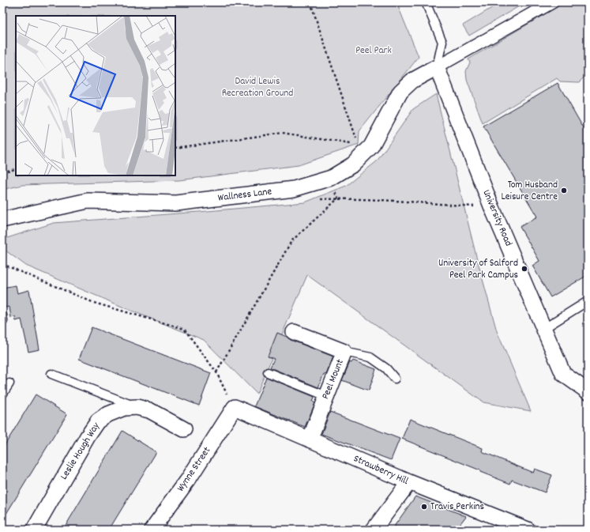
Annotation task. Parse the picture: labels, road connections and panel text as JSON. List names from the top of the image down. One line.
{"streets":{"street":["Wallness Lane","University Road","Peel Mount","Leslie Hough Way","Wynne Street","Strawberry Hill"]},"crossings":[["Wallness Lane","University Road"],["Peel Mount","Strawberry Hill"],["Wynne Street","Strawberry Hill"]],"parks":["Peel Park","David Lewis Recreation Ground"],"places":["Tom Husband Leisure Centre","University of Salford Peel Park Campus","Travis Perkins"]}
